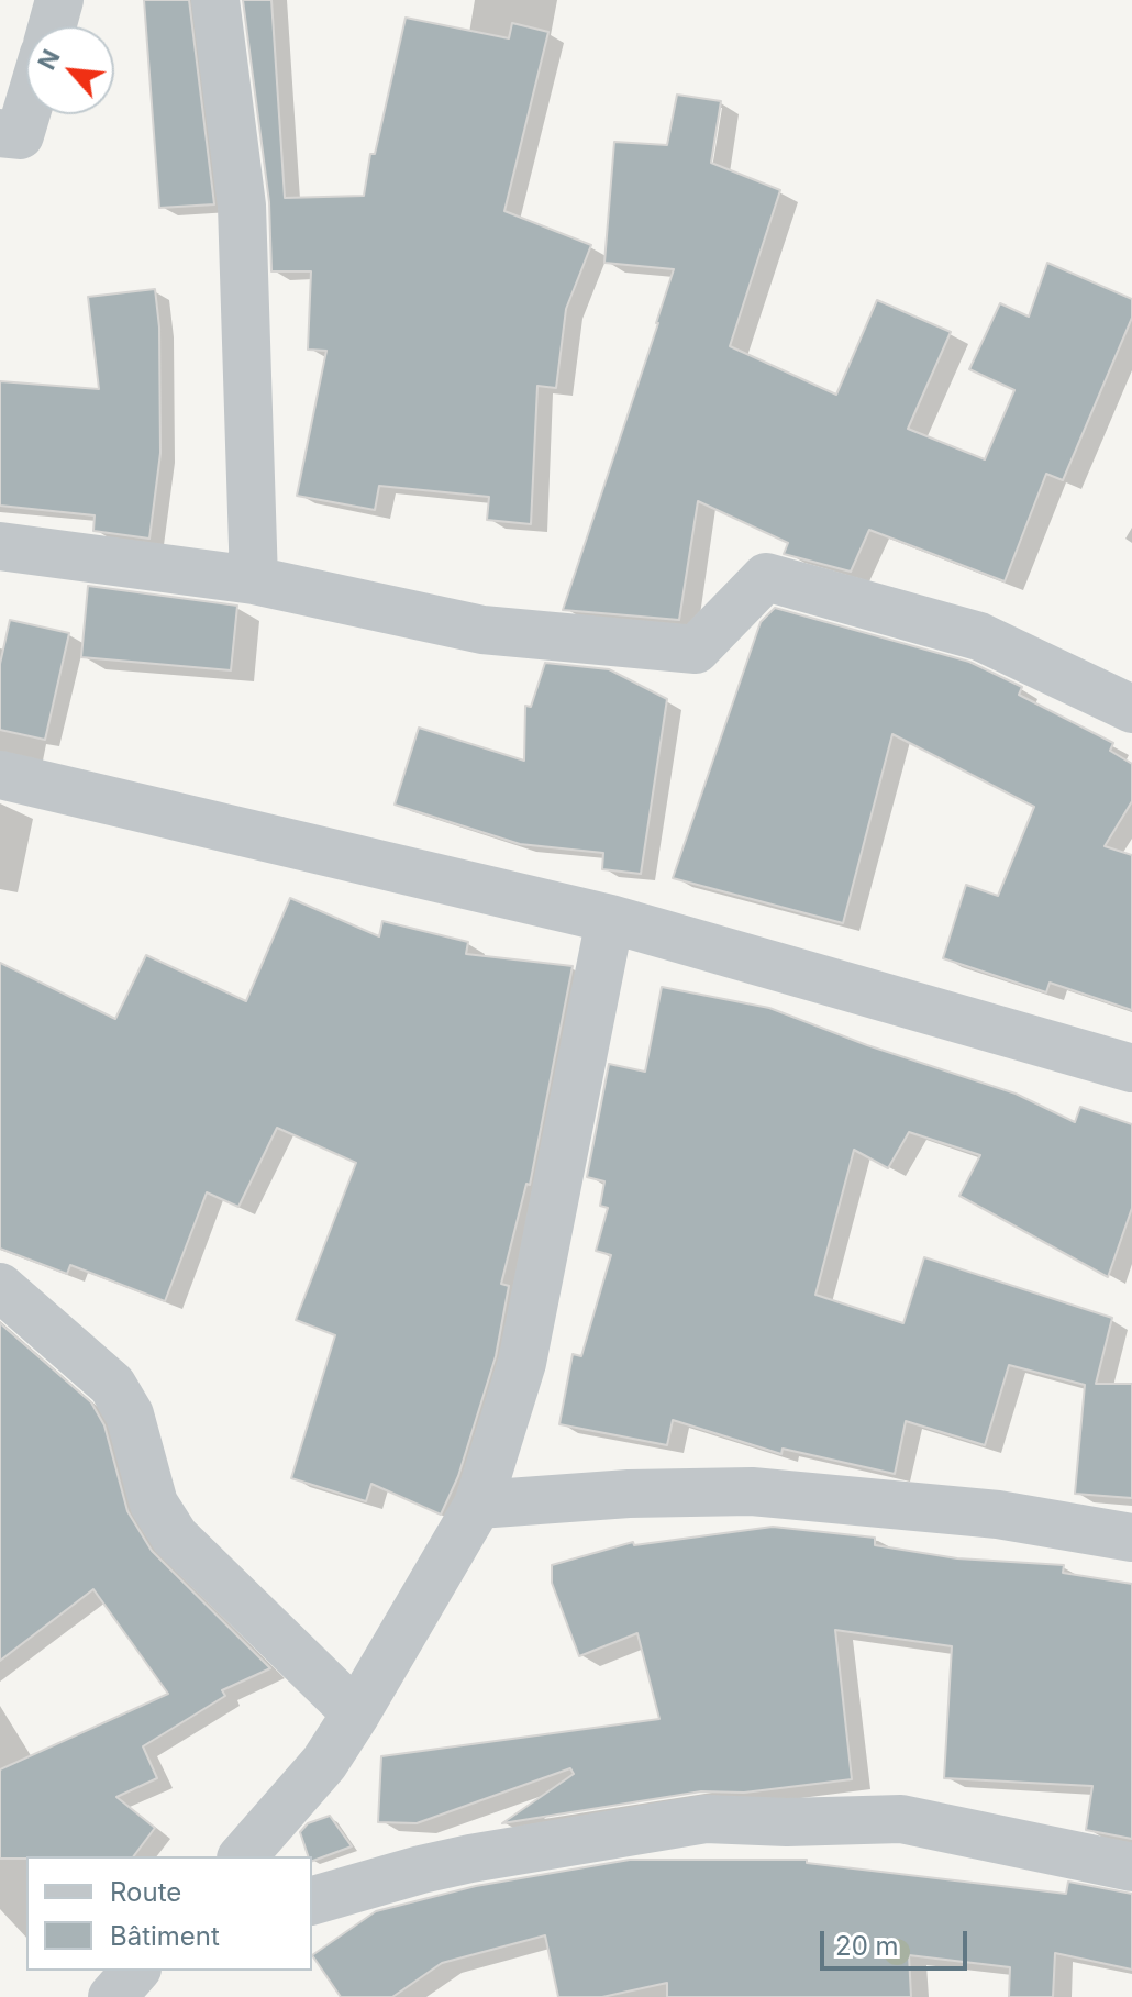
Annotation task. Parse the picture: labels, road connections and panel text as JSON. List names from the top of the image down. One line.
{"legend":["Route","Bâtiment"],"scale_bar":"20 m","north":"top left"}
